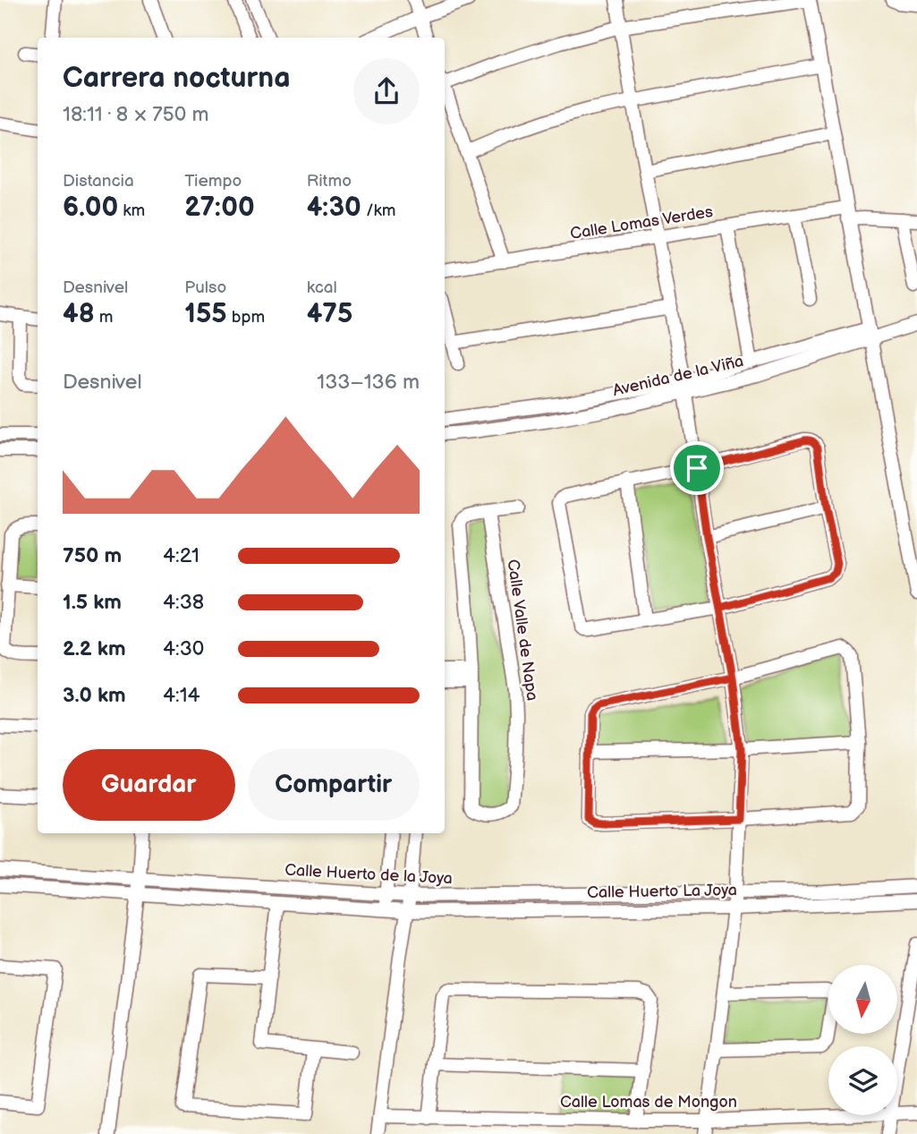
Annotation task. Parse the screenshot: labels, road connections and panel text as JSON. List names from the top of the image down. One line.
{"streets":{"street":["Calle Lomas Verdes","Avenida de la Viña","Calle Valle de Napa","Calle Huerto de la Joya","Calle Huerto La Joya","Calle Lomas de Mongon"]},"crossings":[["Calle Huerto de la Joya","Calle Huerto La Joya"]],"north":"bottom","page":{"heading":["Carrera nocturna","18:11 · 8 × 750 m"],"stats":[["Distancia","6.00 km"],["Tiempo","27:00"],["Ritmo","4:30 /km"],["Desnivel","48 m"],["Pulso","155 bpm"],["kcal","475"]],"chart":["Desnivel","133–136 m"],"list":[{"name":"750 m","note":"4:21"},{"name":"1.5 km","note":"4:38"},{"name":"2.2 km","note":"4:30"},{"name":"3.0 km","note":"4:14"}],"buttons":["Guardar","Compartir"]}}
